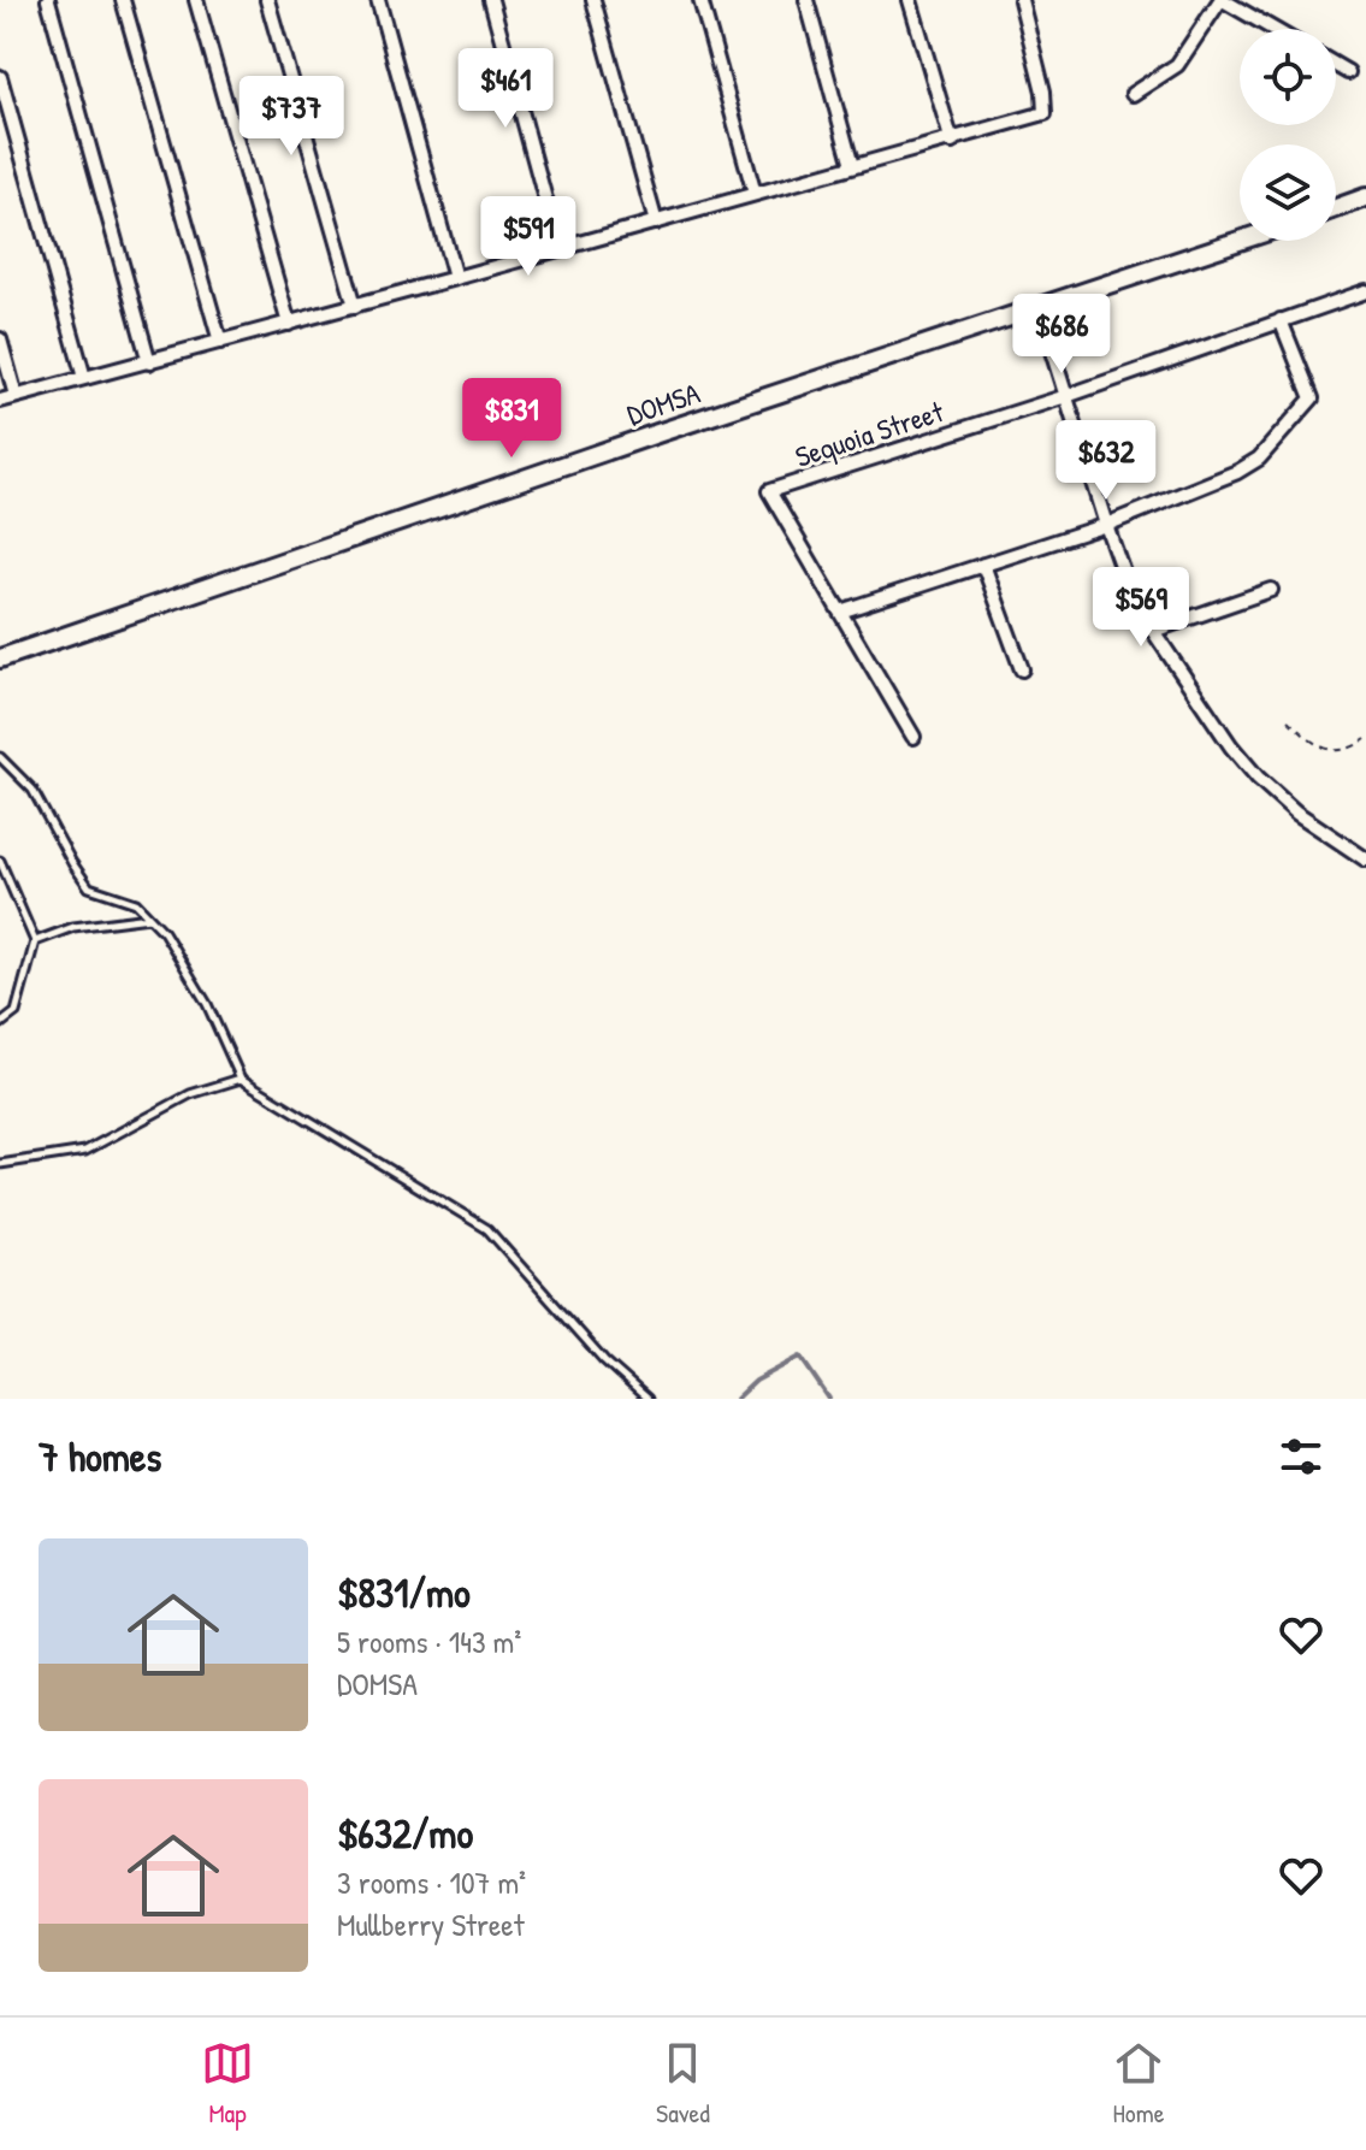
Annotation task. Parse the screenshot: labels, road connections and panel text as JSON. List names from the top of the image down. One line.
{"streets":{"main road":["DOMSA"],"street":["Sequoia Street"]},"page":{"price":["$461","$737","$591","$686","$831","$632","$569"],"heading":"7 homes","list":[{"name":"$831/mo","note":"5 rooms · 143 m² · DOMSA"},{"name":"$632/mo","note":"3 rooms · 107 m² · Mullberry Street"}],"tabs":["Map","Saved","Home"]}}
